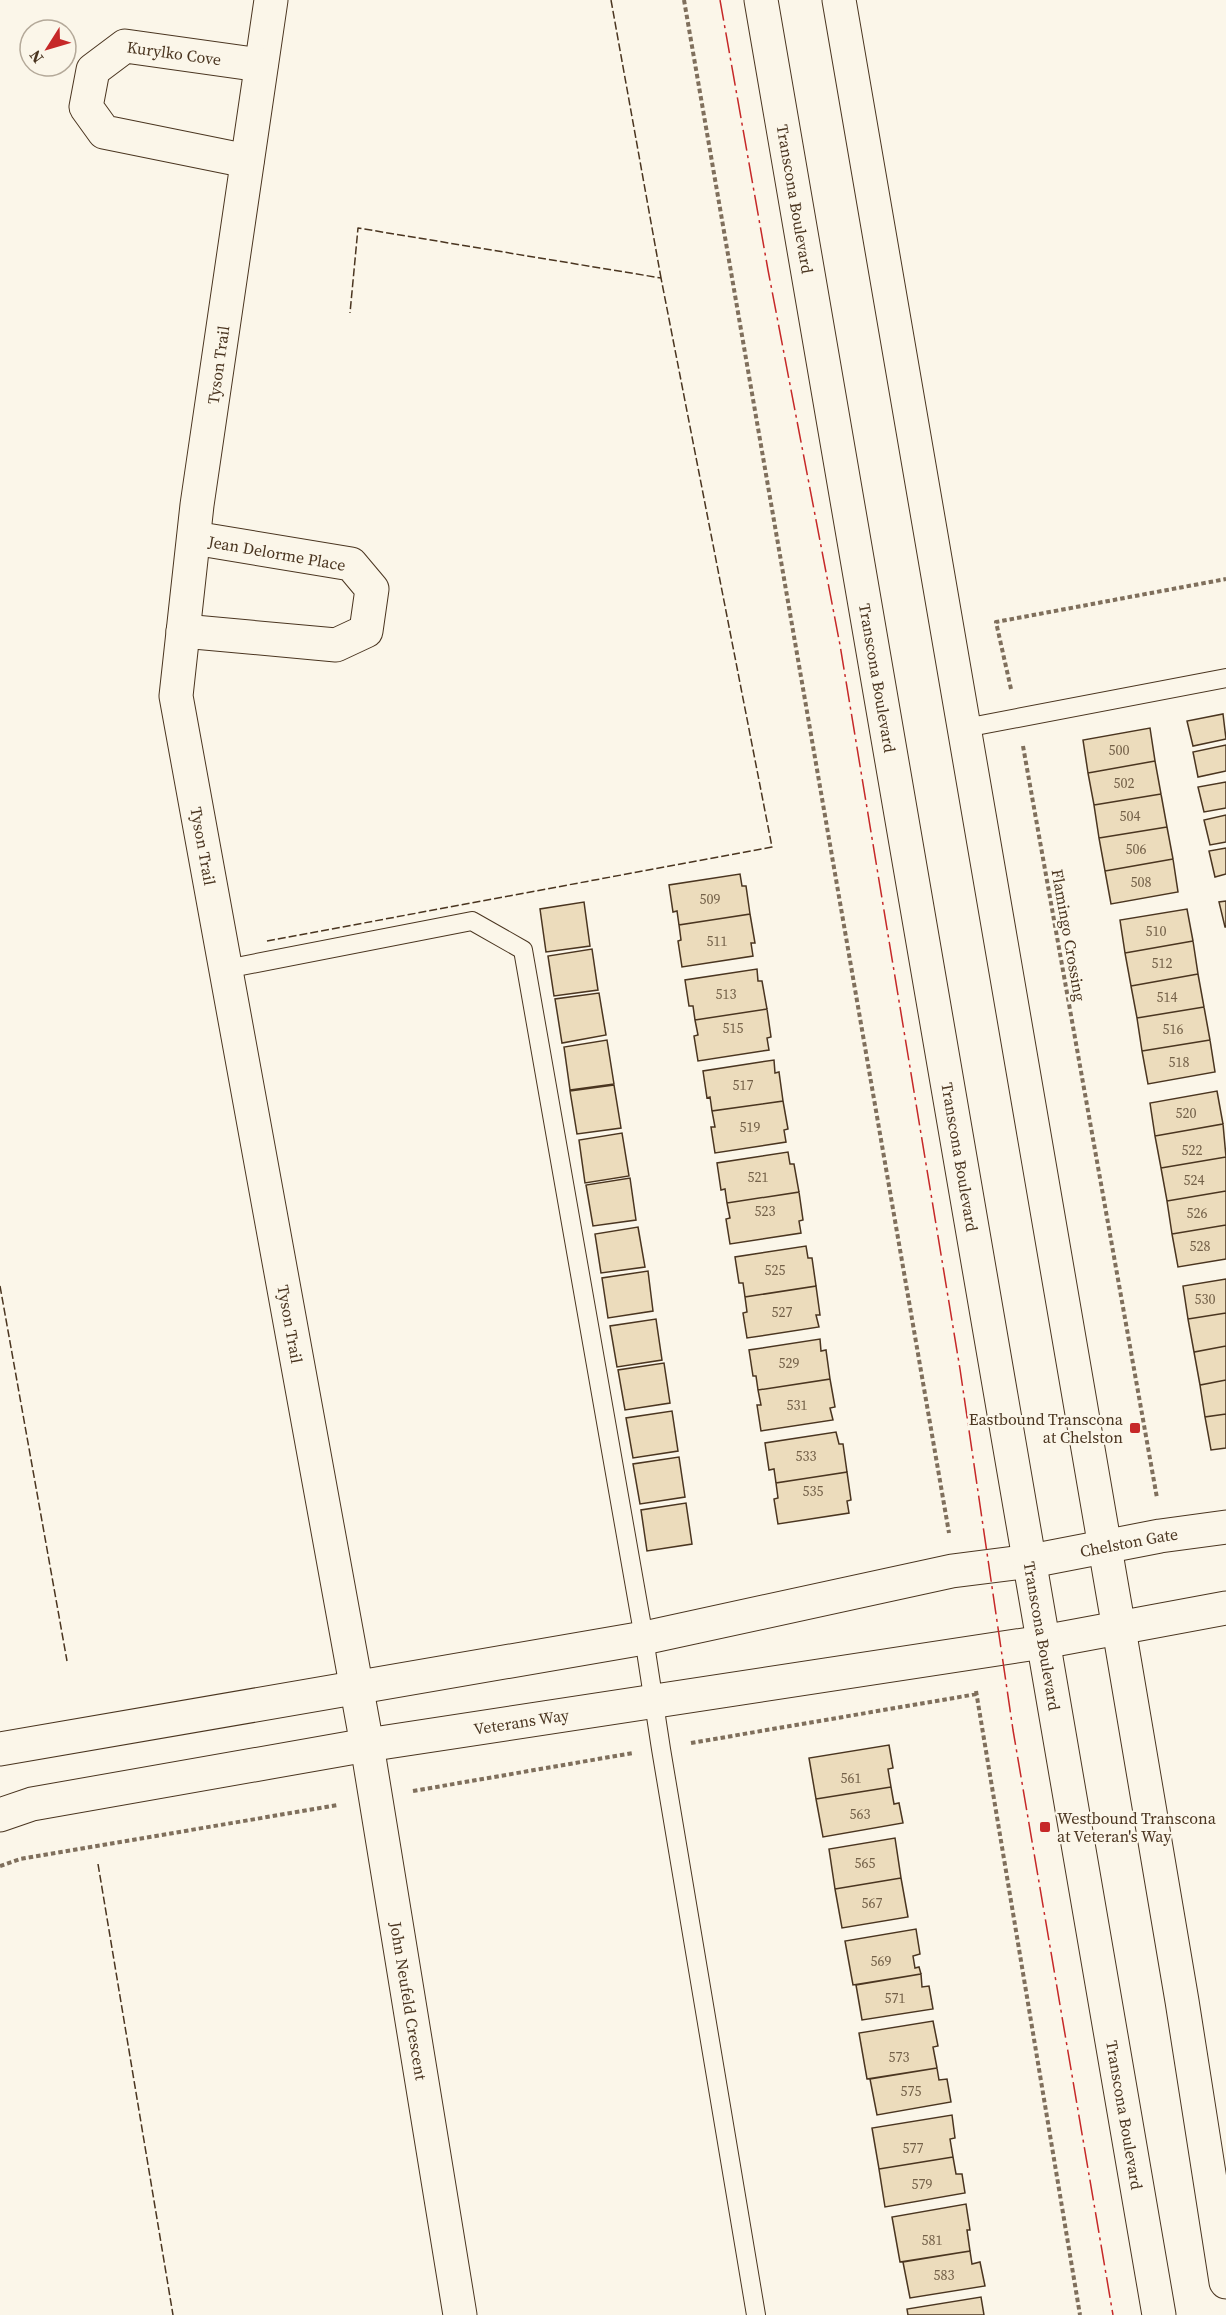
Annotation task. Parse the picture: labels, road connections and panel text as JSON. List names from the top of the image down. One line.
{"streets":{"street":["Kurylko Cove","Transcona Boulevard","Tyson Trail","Jean Delorme Place","Chelston Gate","Veterans Way","John Neufeld Crescent"],"path":["Flamingo Crossing"]},"crossings":[["Kurylko Cove","Tyson Trail"],["Transcona Boulevard","Chelston Gate"],["Transcona Boulevard","Veterans Way"],["Tyson Trail","Jean Delorme Place"],["Tyson Trail","John Neufeld Crescent"],["Veterans Way","John Neufeld Crescent"]],"places":{"transit":["Eastbound Transcona at Chelston","Westbound Transcona at Veteran's Way"]},"house_numbers":["500","502","504","506","508","509","510","511","512","513","514","515","516","518","517","520","519","522","521","524","523","526","528","525","530","527","529","531","533","535","561","563","565","567","569","571","573","575","577","579","581","583"],"north":"bottom left"}
